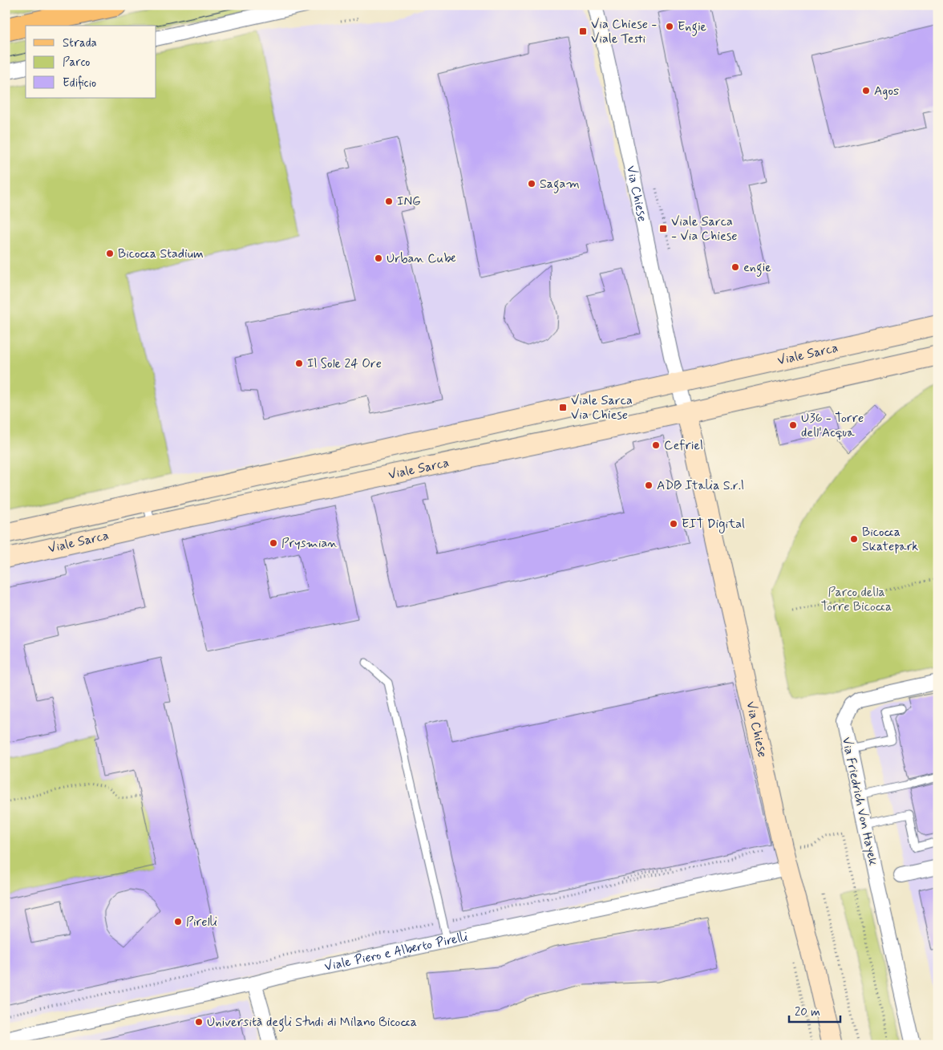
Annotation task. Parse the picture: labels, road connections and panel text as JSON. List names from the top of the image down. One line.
{"streets":{"street":["Via Chiese","Viale Sarca","Via Friedrich Von Hayek","Viale Piero e Alberto Pirelli"]},"crossings":[["Via Chiese","Viale Sarca"],["Via Chiese","Viale Piero e Alberto Pirelli"]],"parks":["Parco della Torre Bicocca"],"places":{"other":["Engie","Agos","Sagam","ING","Bicocca Stadium","Urban Cube","engie","Il Sole 24 Ore","U36 - Torre dell'Acqua","Cefriel","ADB Italia S.r.l","EIT Digital","Bicocca Skatepark","Prysmian","Pirelli","Università degli Studi di Milano Bicocca"],"transit":["Via Chiese - Viale Testi","Viale Sarca - Via Chiese","Viale Sarca Via Chiese"]},"legend":["Strada","Parco","Edificio"],"scale_bar":"20 m"}
